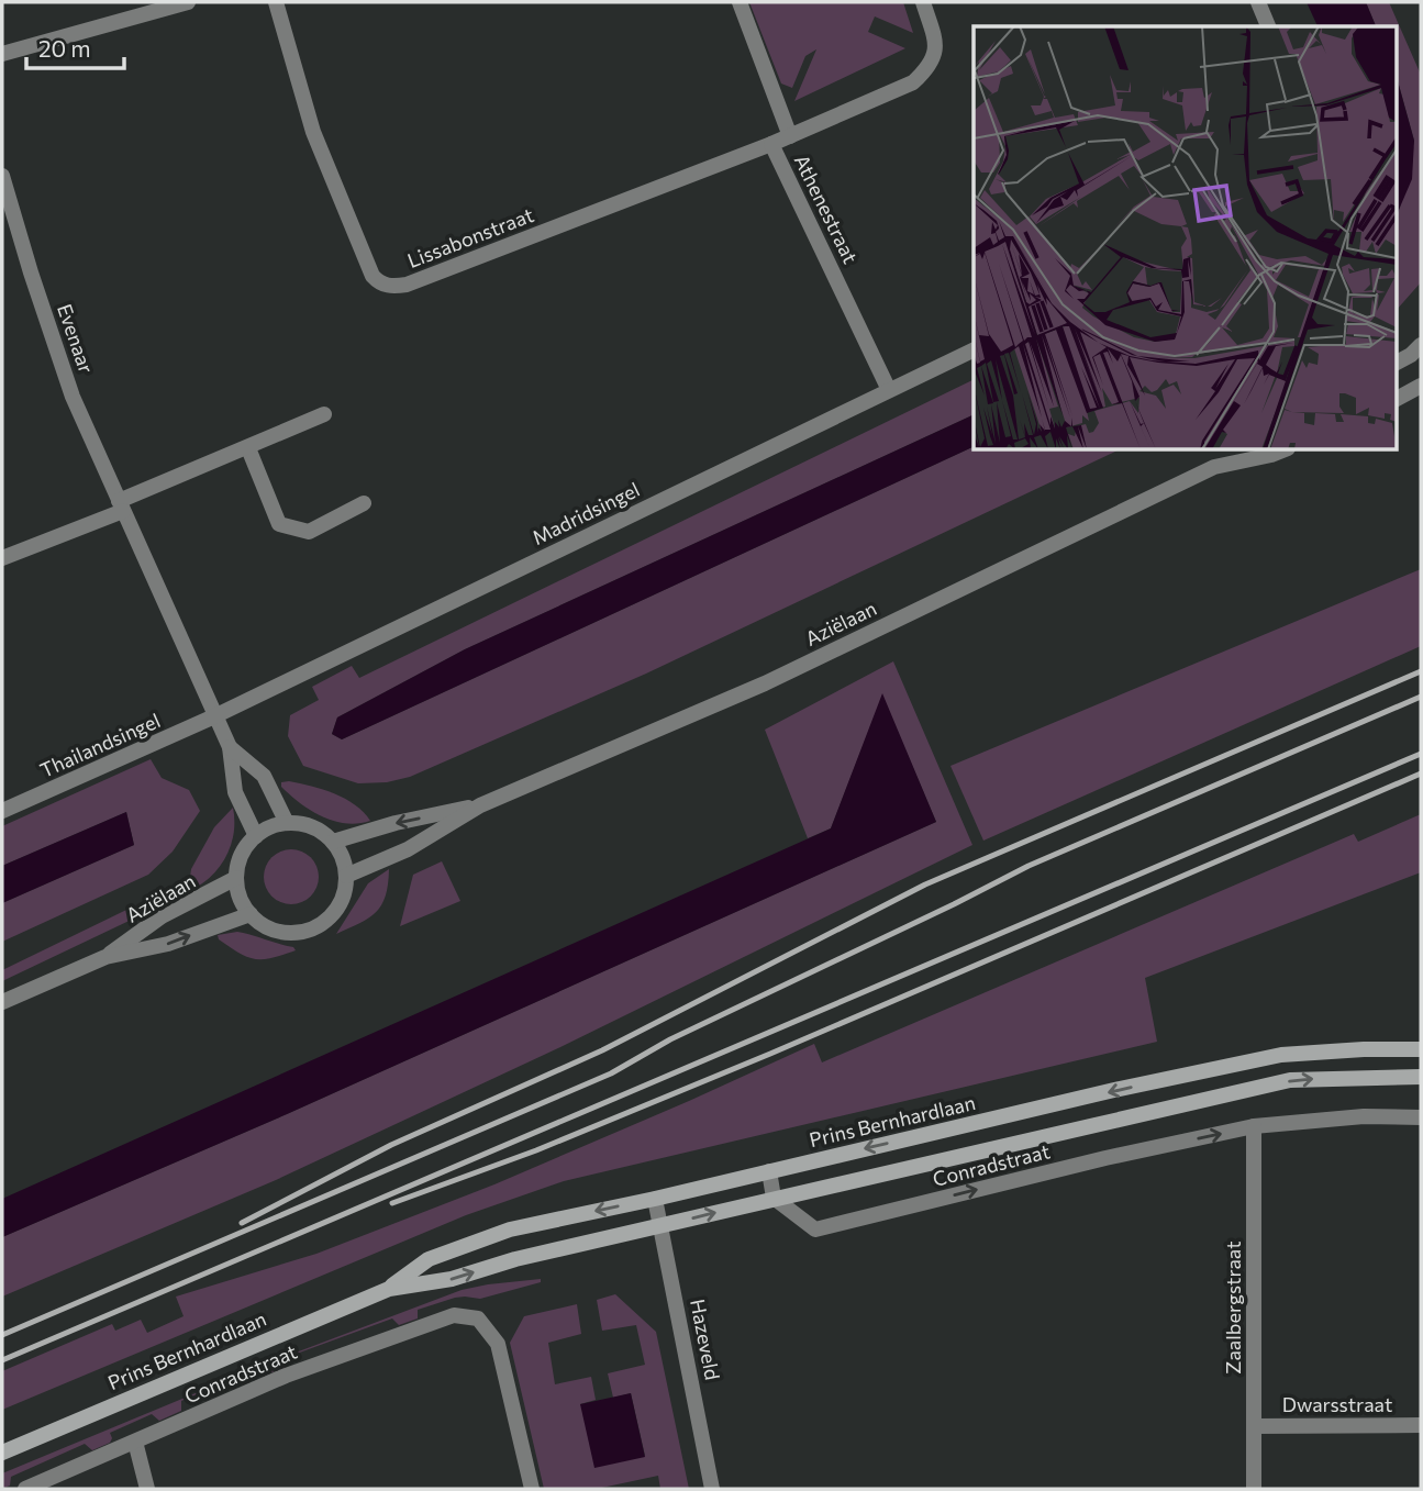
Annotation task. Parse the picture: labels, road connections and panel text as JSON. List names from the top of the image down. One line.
{"streets":{"main road":["Prins Bernhardlaan"],"street":["Athenestraat","Lissabonstraat","Evenaar","Madridsingel","Aziëlaan","Thailandsingel","Conradstraat","Zaalbergstraat","Hazeveld","Dwarsstraat"]},"crossings":[["Athenestraat","Lissabonstraat"],["Athenestraat","Madridsingel"],["Evenaar","Madridsingel"],["Evenaar","Aziëlaan"],["Evenaar","Thailandsingel"],["Madridsingel","Thailandsingel"],["Prins Bernhardlaan","Conradstraat"],["Prins Bernhardlaan","Hazeveld"],["Conradstraat","Zaalbergstraat"],["Zaalbergstraat","Dwarsstraat"]],"one_way":["Conradstraat"],"scale_bar":"20 m"}
